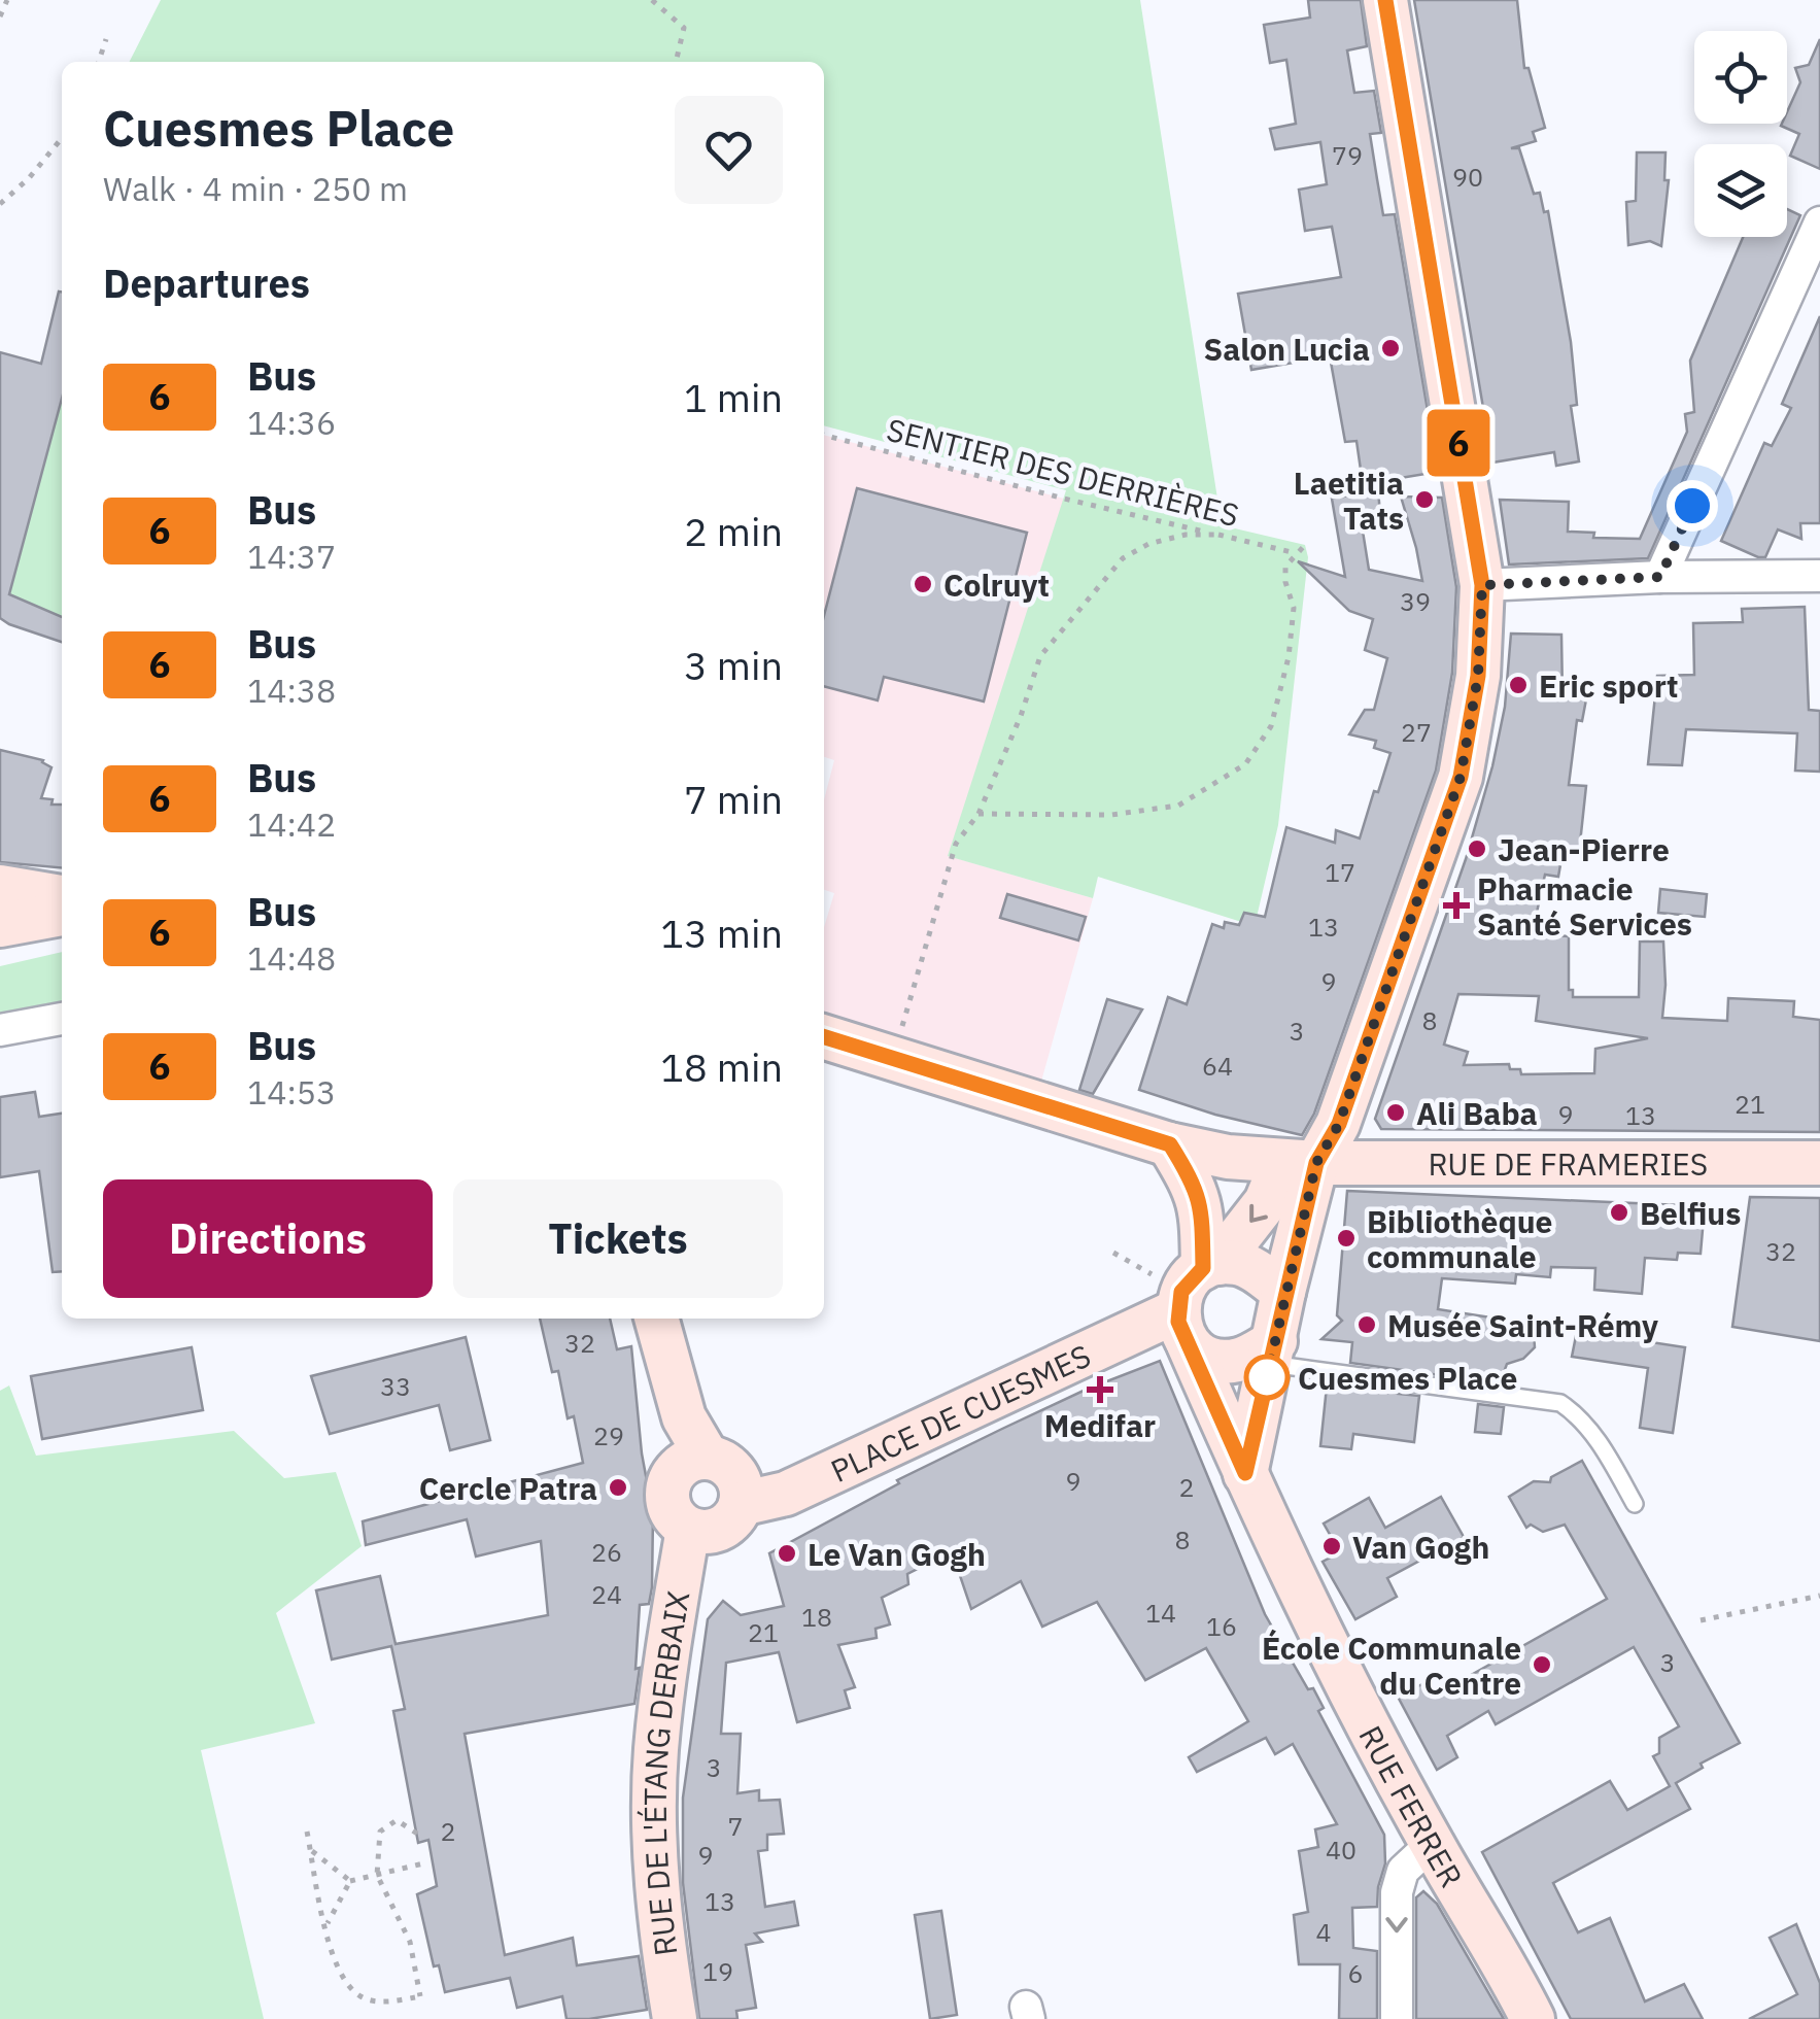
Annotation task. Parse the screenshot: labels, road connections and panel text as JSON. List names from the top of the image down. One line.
{"streets":{"street":["RUE DE FRAMERIES","PLACE DE CUESMES","RUE DE L'ÉTANG DERBAIX","RUE FERRER"],"path":["SENTIER DES DERRIÈRES"]},"crossings":[["RUE DE FRAMERIES","PLACE DE CUESMES"],["PLACE DE CUESMES","RUE DE L'ÉTANG DERBAIX"],["PLACE DE CUESMES","RUE FERRER"]],"places":{"other":["Salon Lucia","Laetitia Tats","Colruyt","Eric sport","Jean-Pierre","Ali Baba","Belfius","Bibliothèque communale","Musée Saint-Rémy","Cuesmes Place","Cercle Patra","Van Gogh","Le Van Gogh","École Communale du Centre"],"health":["Pharmacie Santé Services","Medifar"]},"lines":["bus line 6"],"house_numbers":["79","90","39","27","17","13","9","8","3","64","21","9","13","32","32","33","29","9","2","8","26","24","14","18","16","21","3","3","7","2","40","9","13","4","19","6"],"page":{"on_map":"6","heading":[["Cuesmes Place","Walk · 4 min · 250 m"],"Departures"],"list":[{"mark":"6","name":"Bus","note":"14:36","value":"1 min"},{"mark":"6","name":"Bus","note":"14:37","value":"2 min"},{"mark":"6","name":"Bus","note":"14:38","value":"3 min"},{"mark":"6","name":"Bus","note":"14:42","value":"7 min"},{"mark":"6","name":"Bus","note":"14:48","value":"13 min"},{"mark":"6","name":"Bus","note":"14:53","value":"18 min"}],"buttons":["Directions","Tickets"]}}
